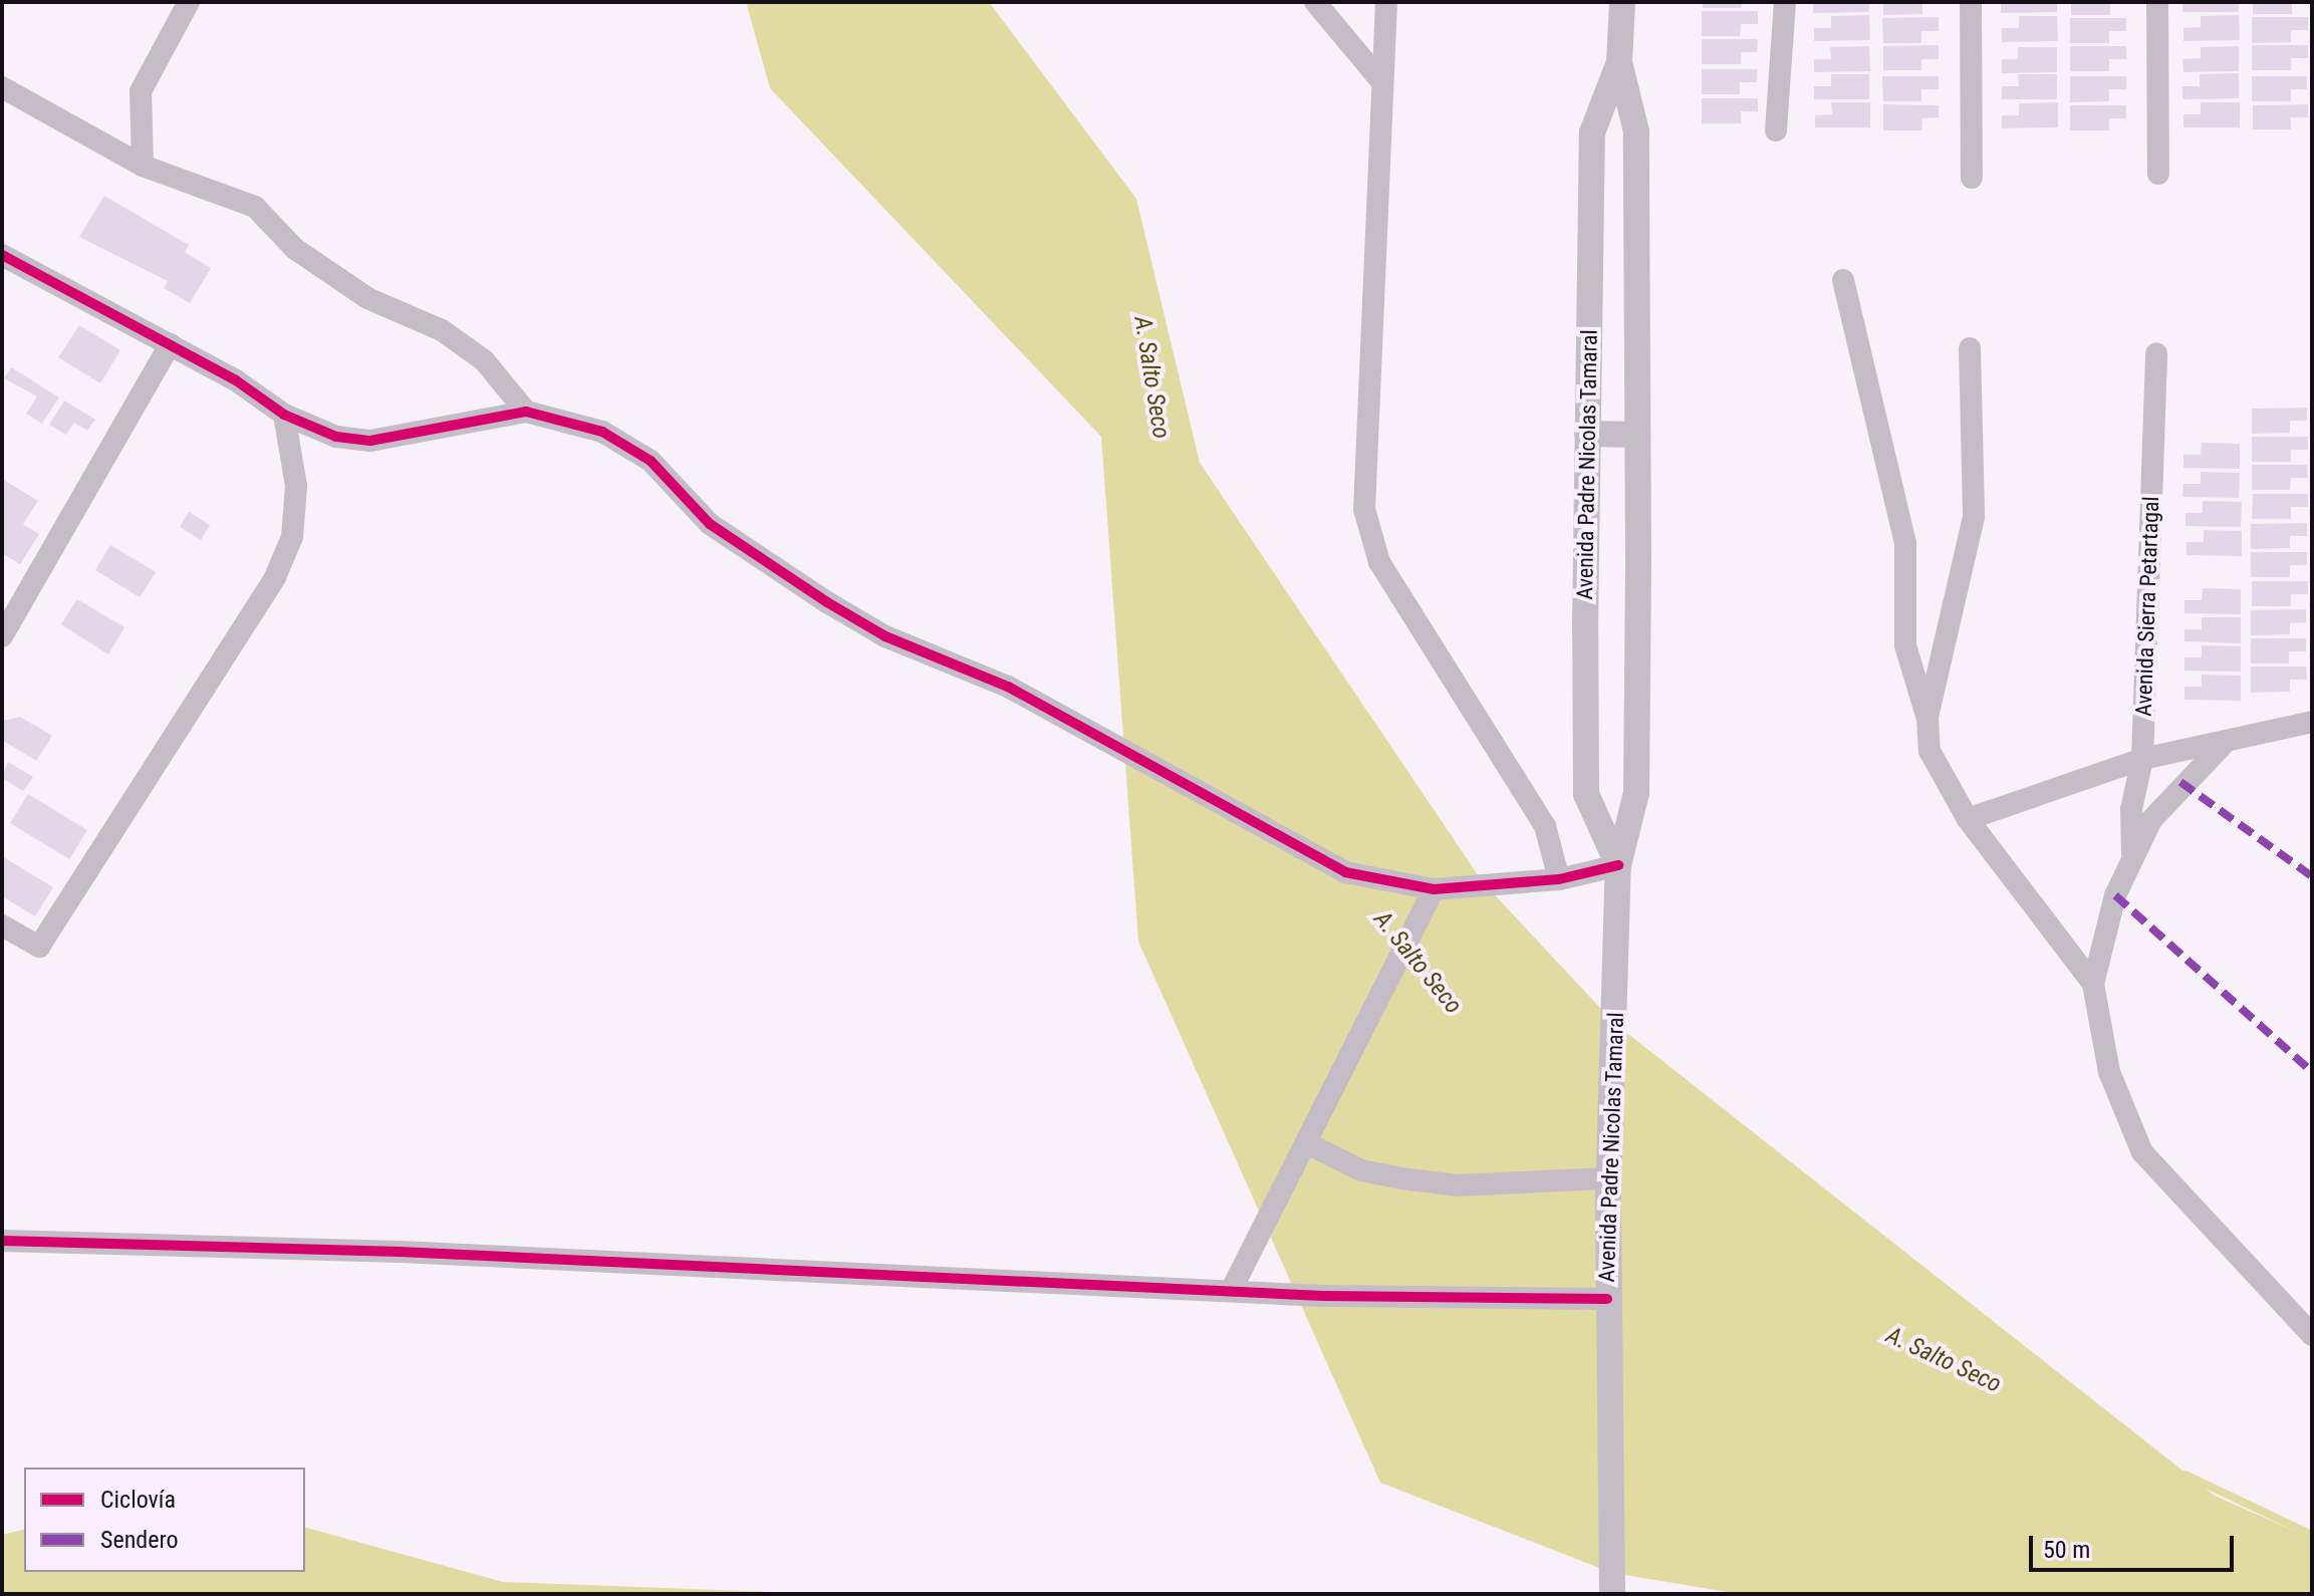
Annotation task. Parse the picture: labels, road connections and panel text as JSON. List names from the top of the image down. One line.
{"streets":{"street":["Avenida Padre Nicolas Tamaral","Avenida Sierra Petartagal"]},"water":["A. Salto Seco"],"legend":["Ciclovía","Sendero"],"scale_bar":"50 m"}
